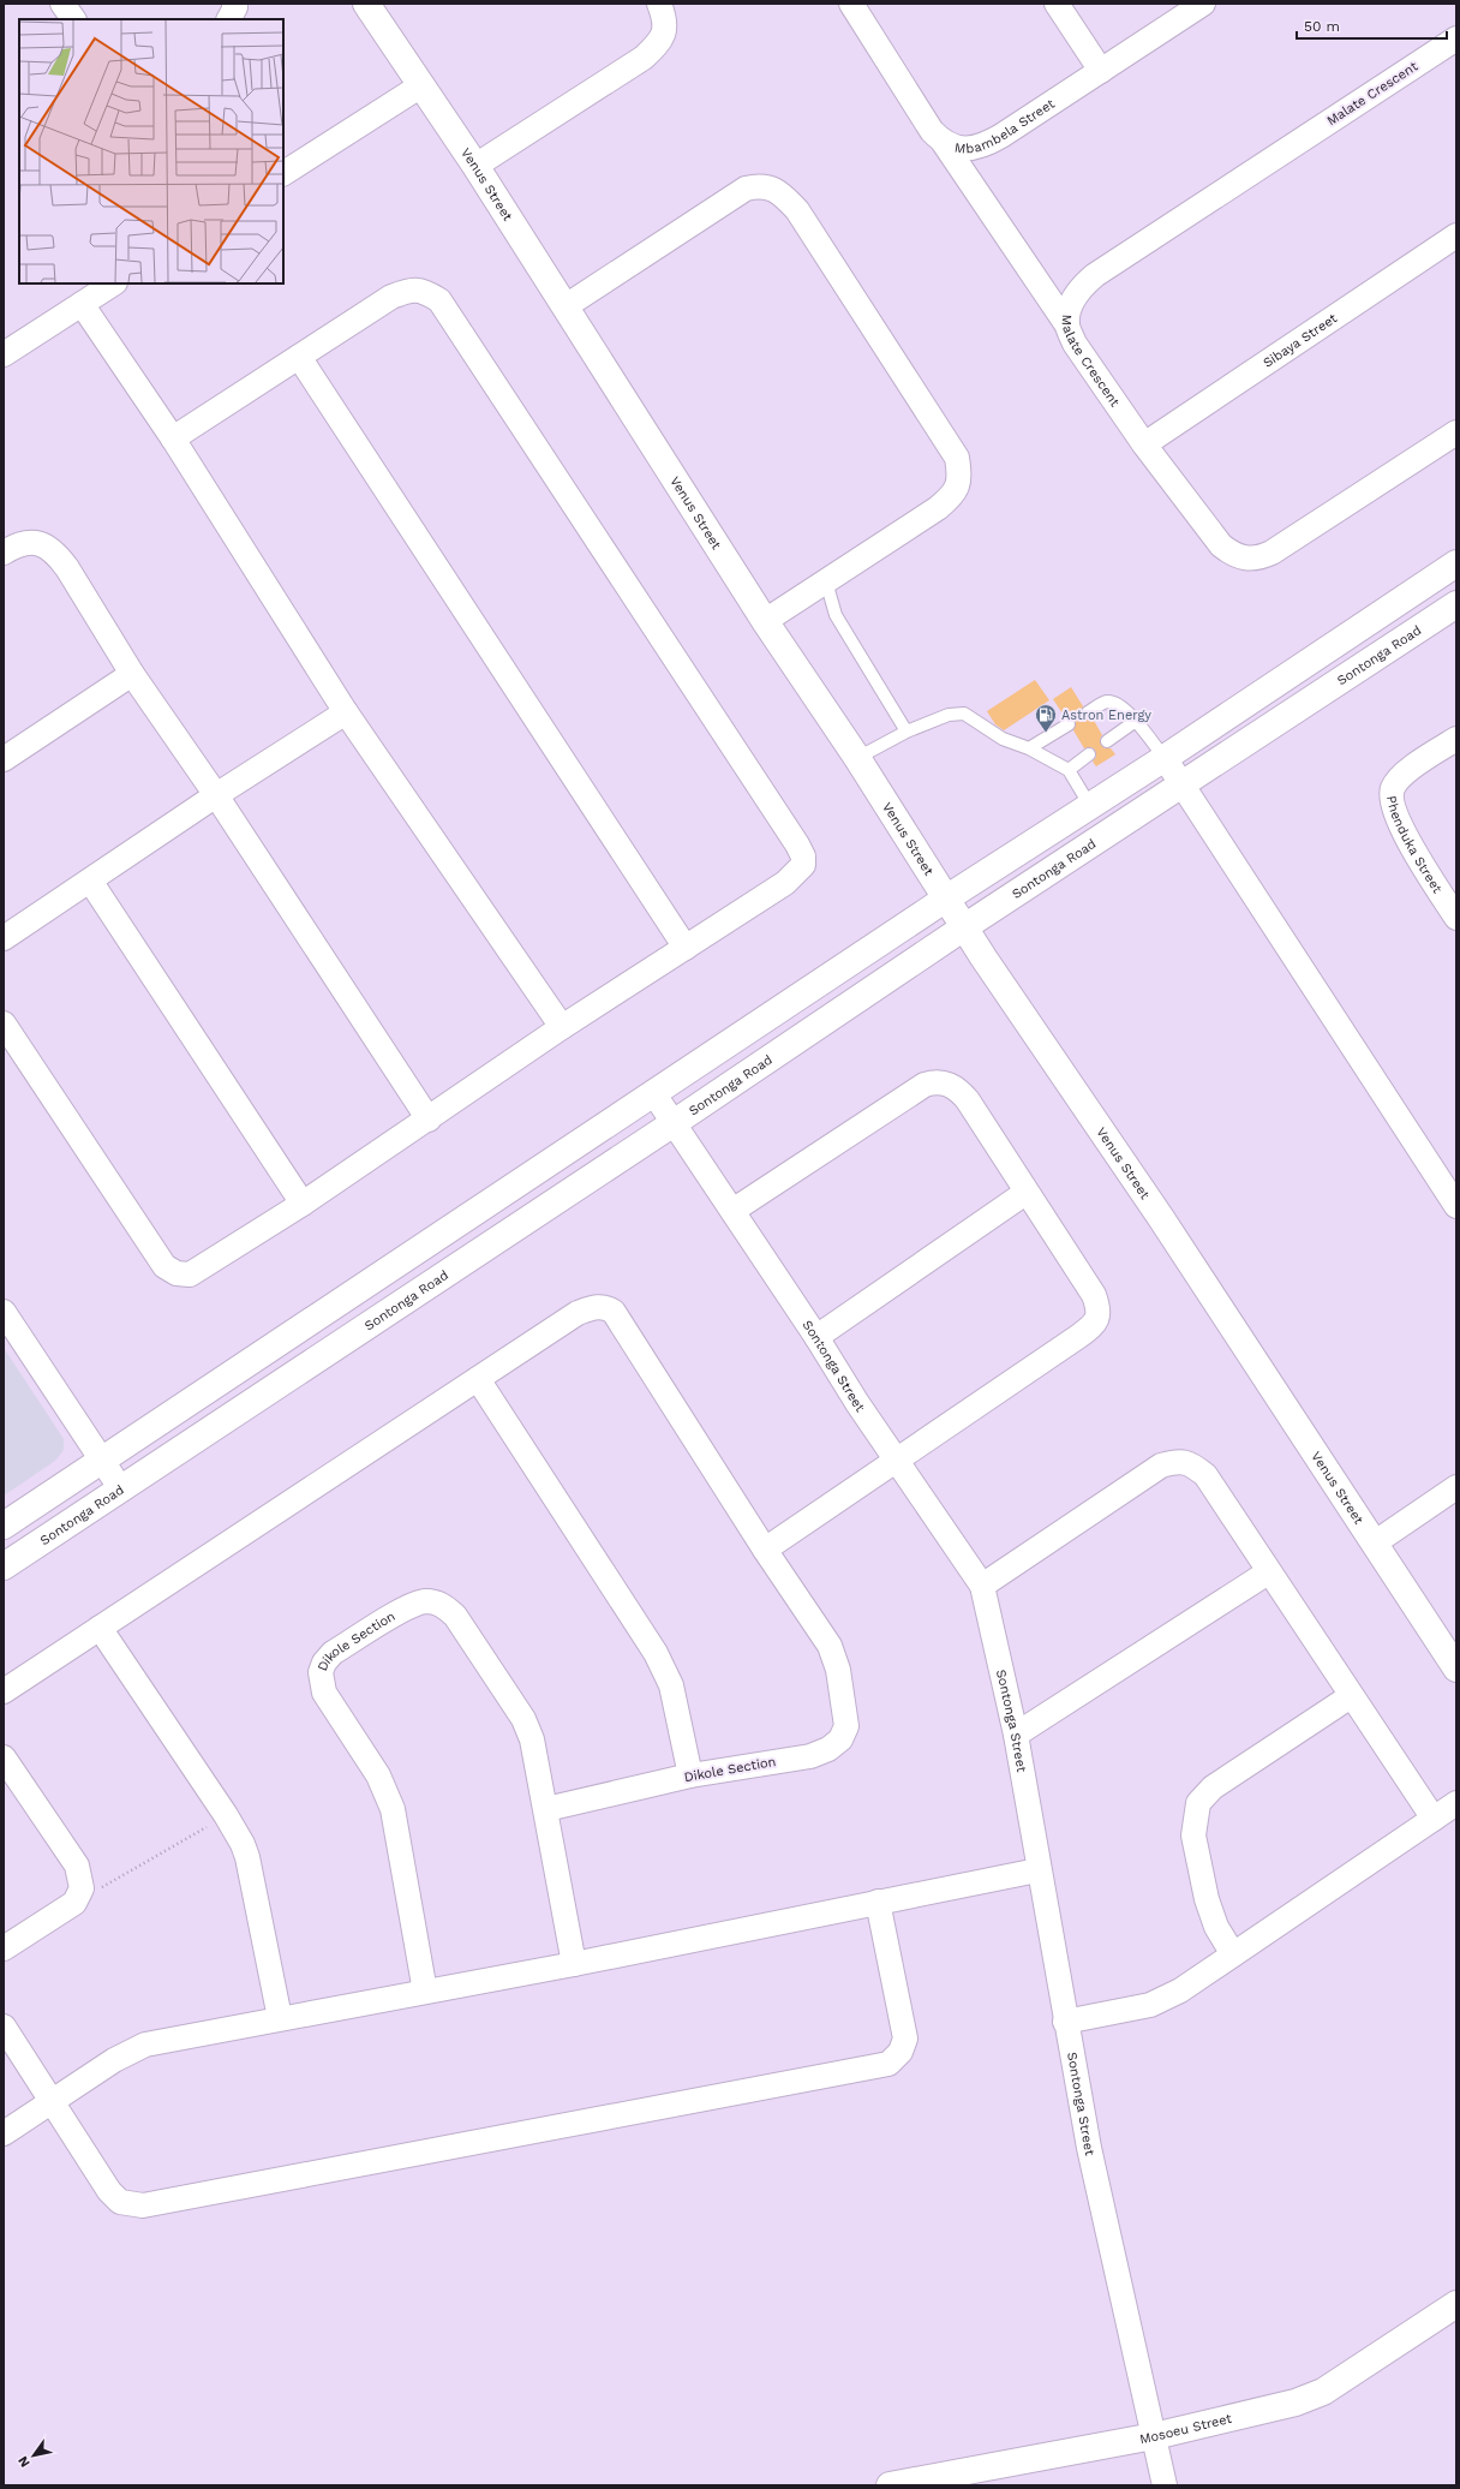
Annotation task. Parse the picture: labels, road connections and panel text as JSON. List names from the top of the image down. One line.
{"streets":{"main road":["Venus Street","Sontonga Road","Mosoeu Street"],"street":["Malate Crescent","Mbambela Street","Sibaya Street","Phenduka Street","Sontonga Street","Dikole Section"]},"crossings":[["Malate Crescent","Sibaya Street"],["Venus Street","Sontonga Road"],["Sontonga Road","Sontonga Street"],["Sontonga Street","Mosoeu Street"]],"places":{"fuel station":["Astron Energy"]},"scale_bar":"50 m","north":"bottom left"}
